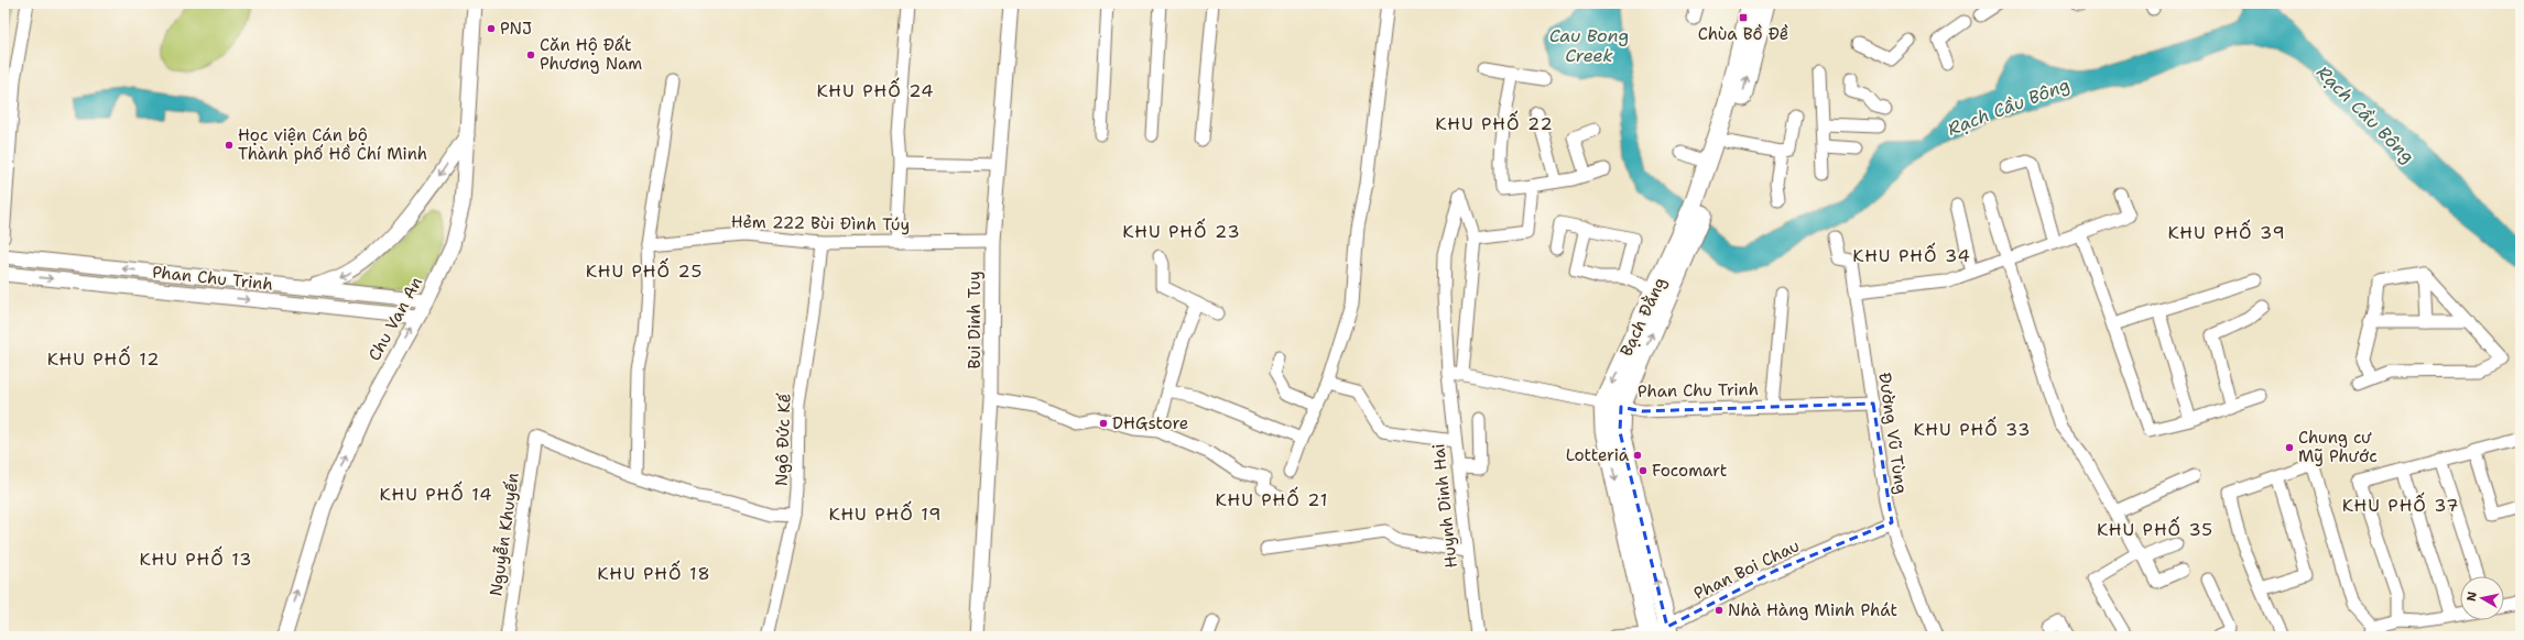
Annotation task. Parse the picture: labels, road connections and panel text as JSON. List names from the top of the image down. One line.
{"streets":{"main road":["Bạch Đằng"],"street":["Hẻm 222 Bùi Đình Túy","Phan Chu Trinh","Chu Van An","Bui Dinh Tuy","Đường Vũ Tùng","Ngô Đức Kế","Huynh Dinh Hai","Nguyễn Khuyến","Phan Boi Chau"]},"crossings":[["Hẻm 222 Bùi Đình Túy","Bui Dinh Tuy"],["Hẻm 222 Bùi Đình Túy","Ngô Đức Kế"],["Phan Chu Trinh","Bạch Đằng"],["Phan Chu Trinh","Chu Van An"],["Phan Chu Trinh","Đường Vũ Tùng"],["Phan Chu Trinh","Huynh Dinh Hai"],["Bạch Đằng","Phan Boi Chau"],["Đường Vũ Tùng","Phan Boi Chau"]],"one_way":["Chu Van An"],"districts":["KHU PHỐ 24","KHU PHỐ 22","KHU PHỐ 23","KHU PHỐ 39","KHU PHỐ 34","KHU PHỐ 25","KHU PHỐ 12","KHU PHỐ 33","KHU PHỐ 14","KHU PHỐ 21","KHU PHỐ 37","KHU PHỐ 19","KHU PHỐ 35","KHU PHỐ 13","KHU PHỐ 18"],"water":["Cau Bong Creek","Rạch Cầu Bông"],"places":{"transit":["Chùa Bồ Đề"],"other":["PNJ","Căn Hộ Đất Phương Nam","Học viện Cán bộ Thành phố Hồ Chí Minh","DHGstore","Chung cư Mỹ Phước","Lotteria","Focomart","Nhà Hàng Minh Phát"]},"north":"left"}
